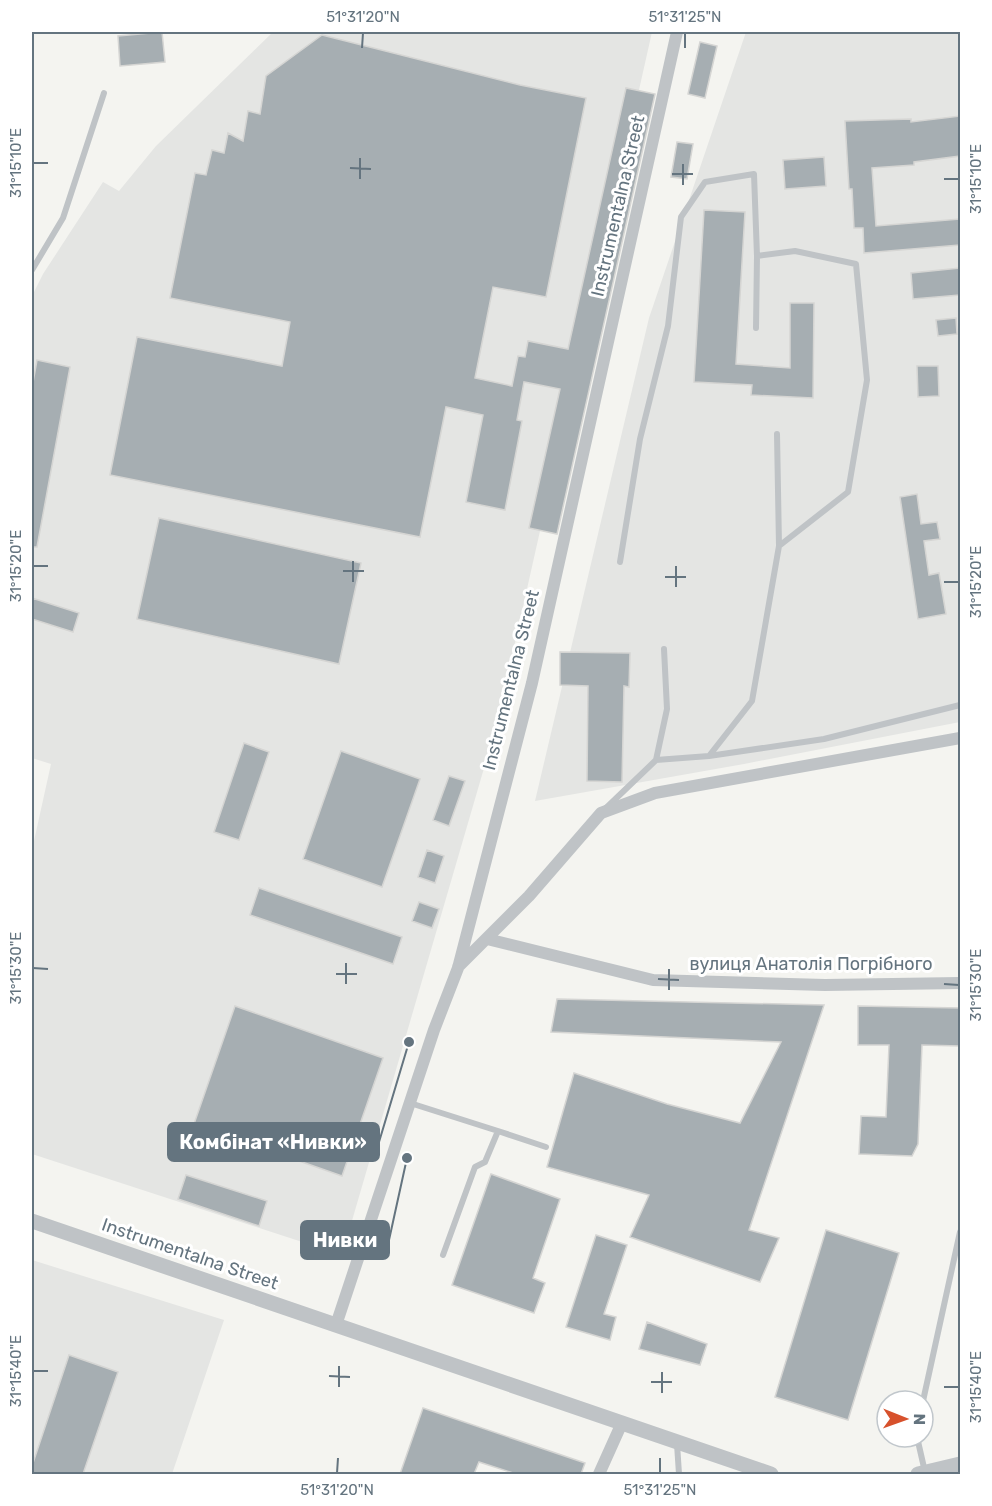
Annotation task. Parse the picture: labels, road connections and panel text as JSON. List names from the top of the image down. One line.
{"streets":{"street":["Instrumentalna Street","вулиця Анатолія Погрібного"]},"places":["Комбінат «Нивки»","Нивки"],"north":"right","coordinates":["51°31'20\"N","51°31'25\"N","31°15'10\"E","31°15'20\"E","31°15'30\"E","31°15'40\"E"]}
